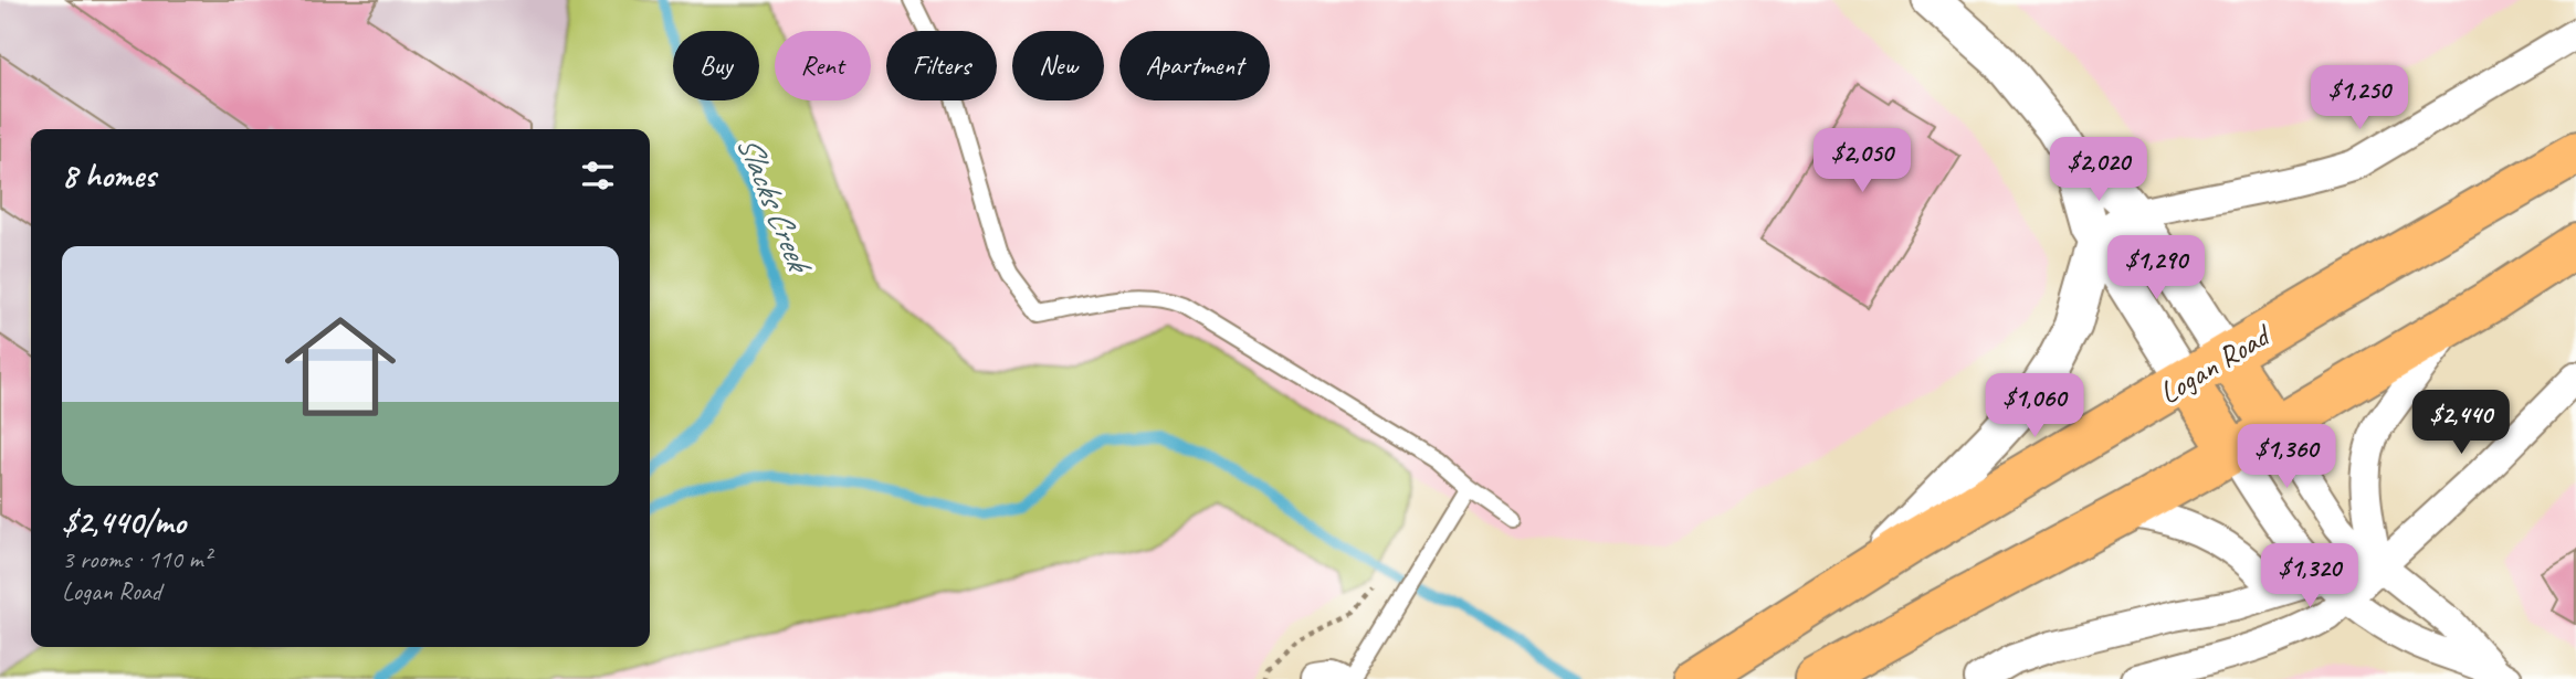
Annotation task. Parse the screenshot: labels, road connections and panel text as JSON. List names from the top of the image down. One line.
{"streets":{"main road":["Logan Road"]},"water":["Slacks Creek"],"page":{"chip":["Buy","Rent","Filters","New","Apartment"],"price":["$1,250","$2,050","$2,020","$1,290","$1,060","$2,440","$1,360","$1,320"],"heading":"8 homes","list":[{"name":"$2,440/mo","note":"3 rooms · 110 m² · Logan Road"}]}}
